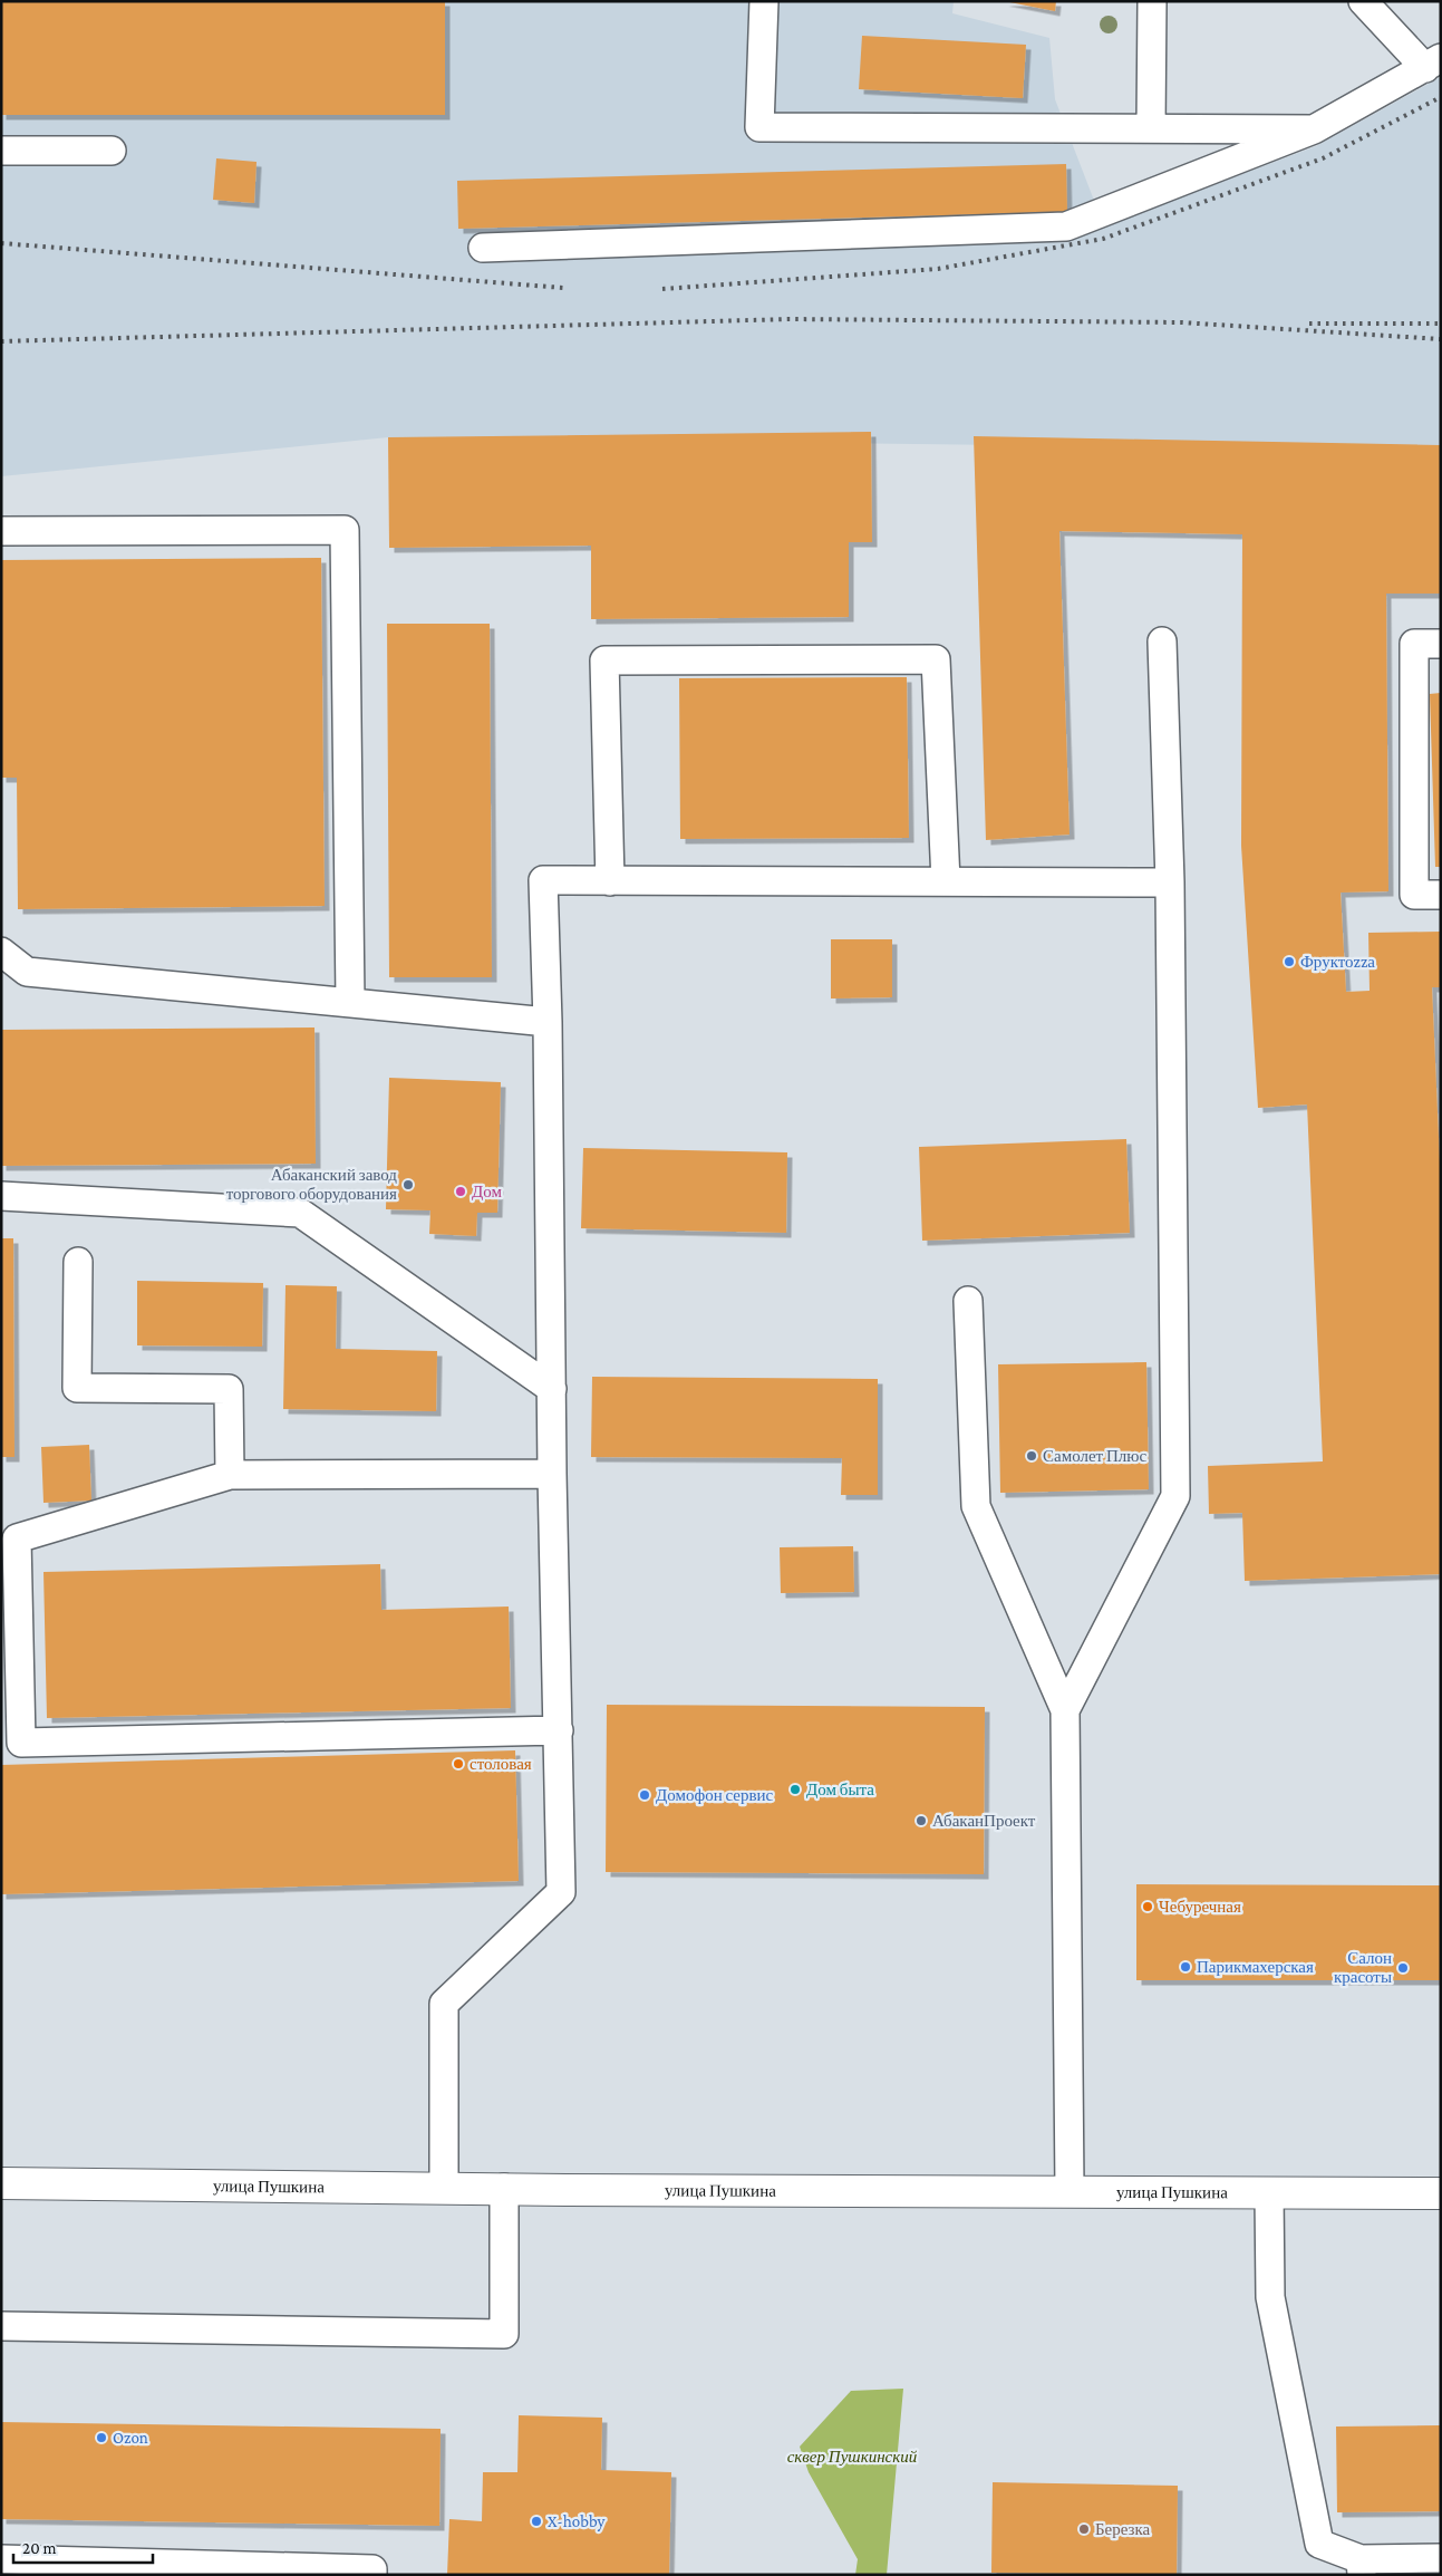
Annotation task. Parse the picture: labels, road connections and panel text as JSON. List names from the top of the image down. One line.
{"streets":{"main road":["улица Пушкина"]},"parks":["сквер Пушкинский"],"places":["Фруктоzzа","Абаканский завод торгового оборудования","Дом","Самолет Плюс","столовая","Дом быта","Домофон сервис","АбаканПроект","Чебуречная","Парикмахерская","Салон красоты","Ozon","X-hobby","Березка"],"scale_bar":"20 m"}
